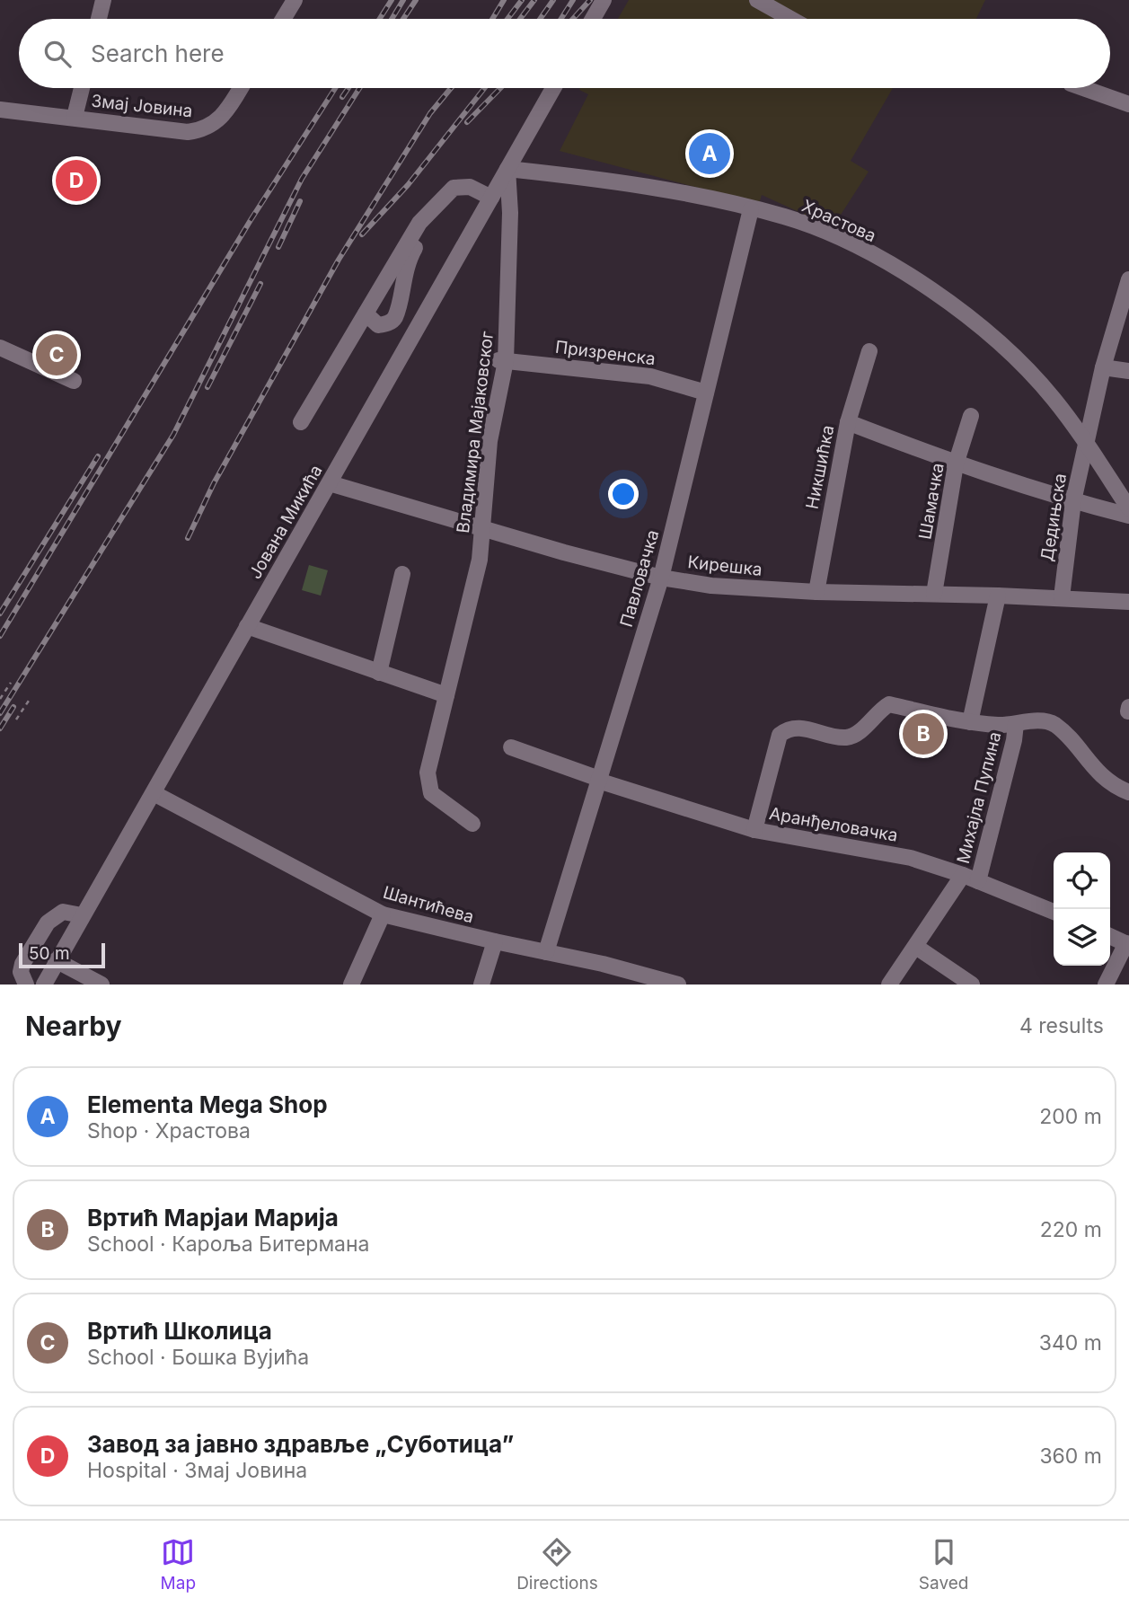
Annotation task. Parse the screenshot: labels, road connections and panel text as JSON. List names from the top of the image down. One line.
{"streets":{"street":["Змај Јовина","Храстова","Призренска","Владимира Мајаковског","Никшићка","Шамачка","Дедињска","Јована Микића","Кирешка","Павловачка","Михајла Пупина","Аранђеловачка","Шантићева"]},"crossings":[["Храстова","Владимира Мајаковског"],["Храстова","Дедињска"],["Храстова","Јована Микића"],["Храстова","Павловачка"],["Призренска","Владимира Мајаковског"],["Призренска","Павловачка"],["Владимира Мајаковског","Јована Микића"],["Владимира Мајаковског","Кирешка"],["Никшићка","Кирешка"],["Шамачка","Кирешка"],["Дедињска","Кирешка"],["Јована Микића","Кирешка"],["Јована Микића","Шантићева"],["Кирешка","Павловачка"],["Павловачка","Аранђеловачка"],["Павловачка","Шантићева"],["Михајла Пупина","Аранђеловачка"]],"scale_bar":"50 m","page":{"search":"Search here","pins":["A","D","C","B"],"scale":"50 m","heading":["Nearby","4 results"],"list":[{"mark":"A","name":"Elementa Mega Shop","note":"Shop · Храстова","value":"200 m"},{"mark":"B","name":"Вртић Марјаи Марија","note":"School · Кароља Битермана","value":"220 m"},{"mark":"C","name":"Вртић Школица","note":"School · Бошка Вујића","value":"340 m"},{"mark":"D","name":"Завод за јавно здравље „Суботица”","note":"Hospital · Змај Јовина","value":"360 m"}],"nav":["Map","Directions","Saved"]}}
